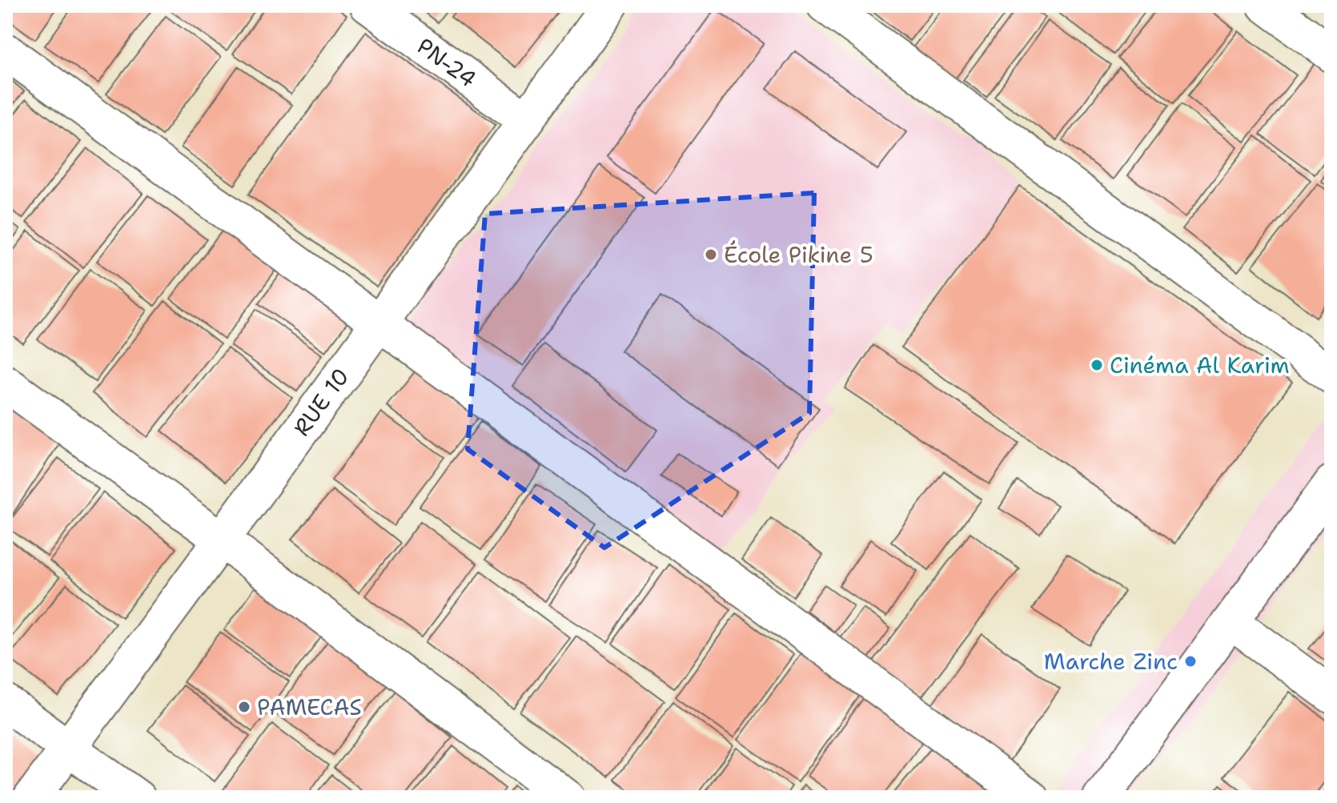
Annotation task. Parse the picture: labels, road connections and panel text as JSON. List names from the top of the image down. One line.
{"streets":{"street":["PN-24","RUE 10"]},"crossings":[["PN-24","RUE 10"]],"places":["École Pikine 5","Cinéma Al Karim","Marche Zinc","PAMECAS"]}
